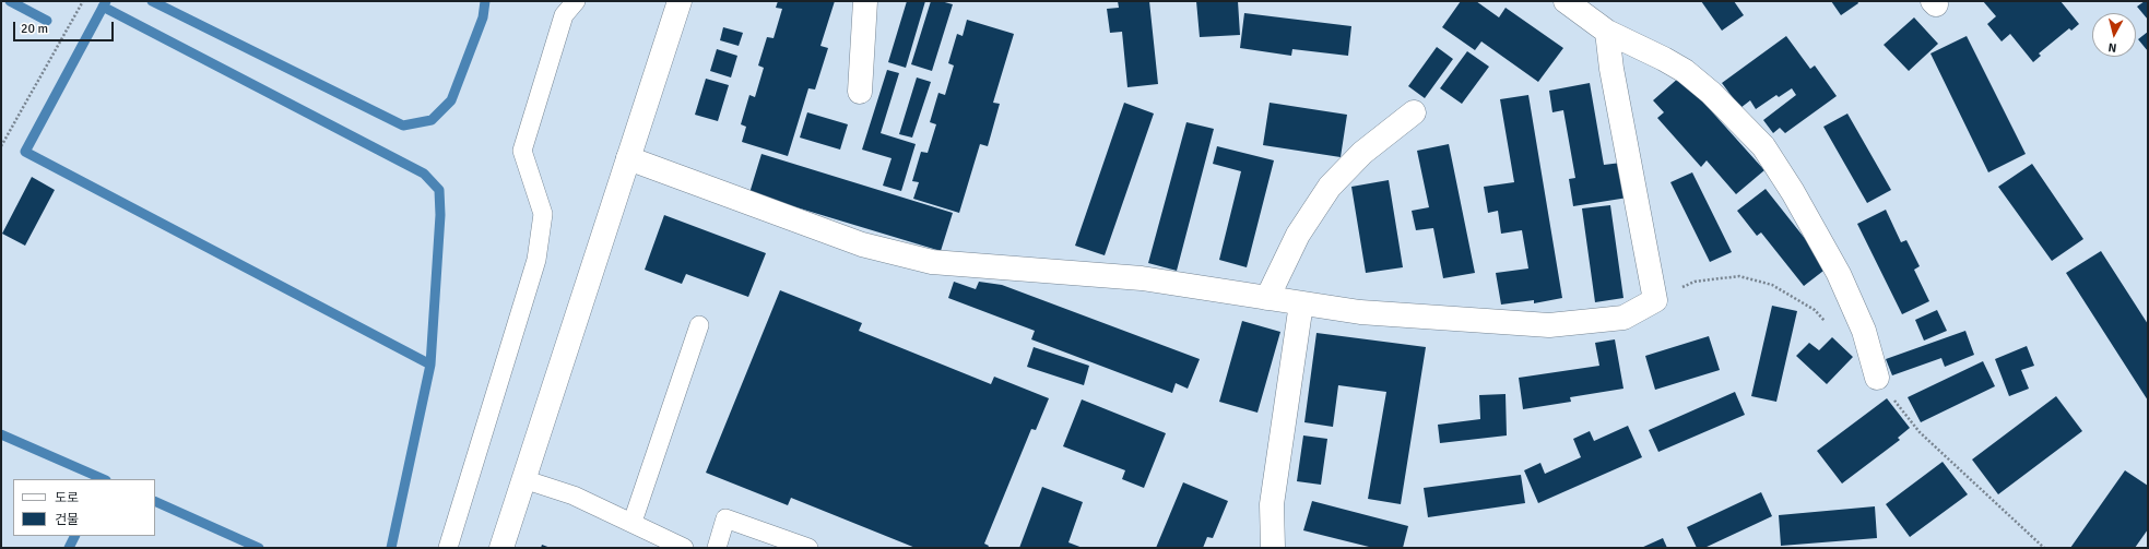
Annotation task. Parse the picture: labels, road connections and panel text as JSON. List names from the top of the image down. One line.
{"legend":["도로","건물"],"scale_bar":"20 m","north":"bottom"}
